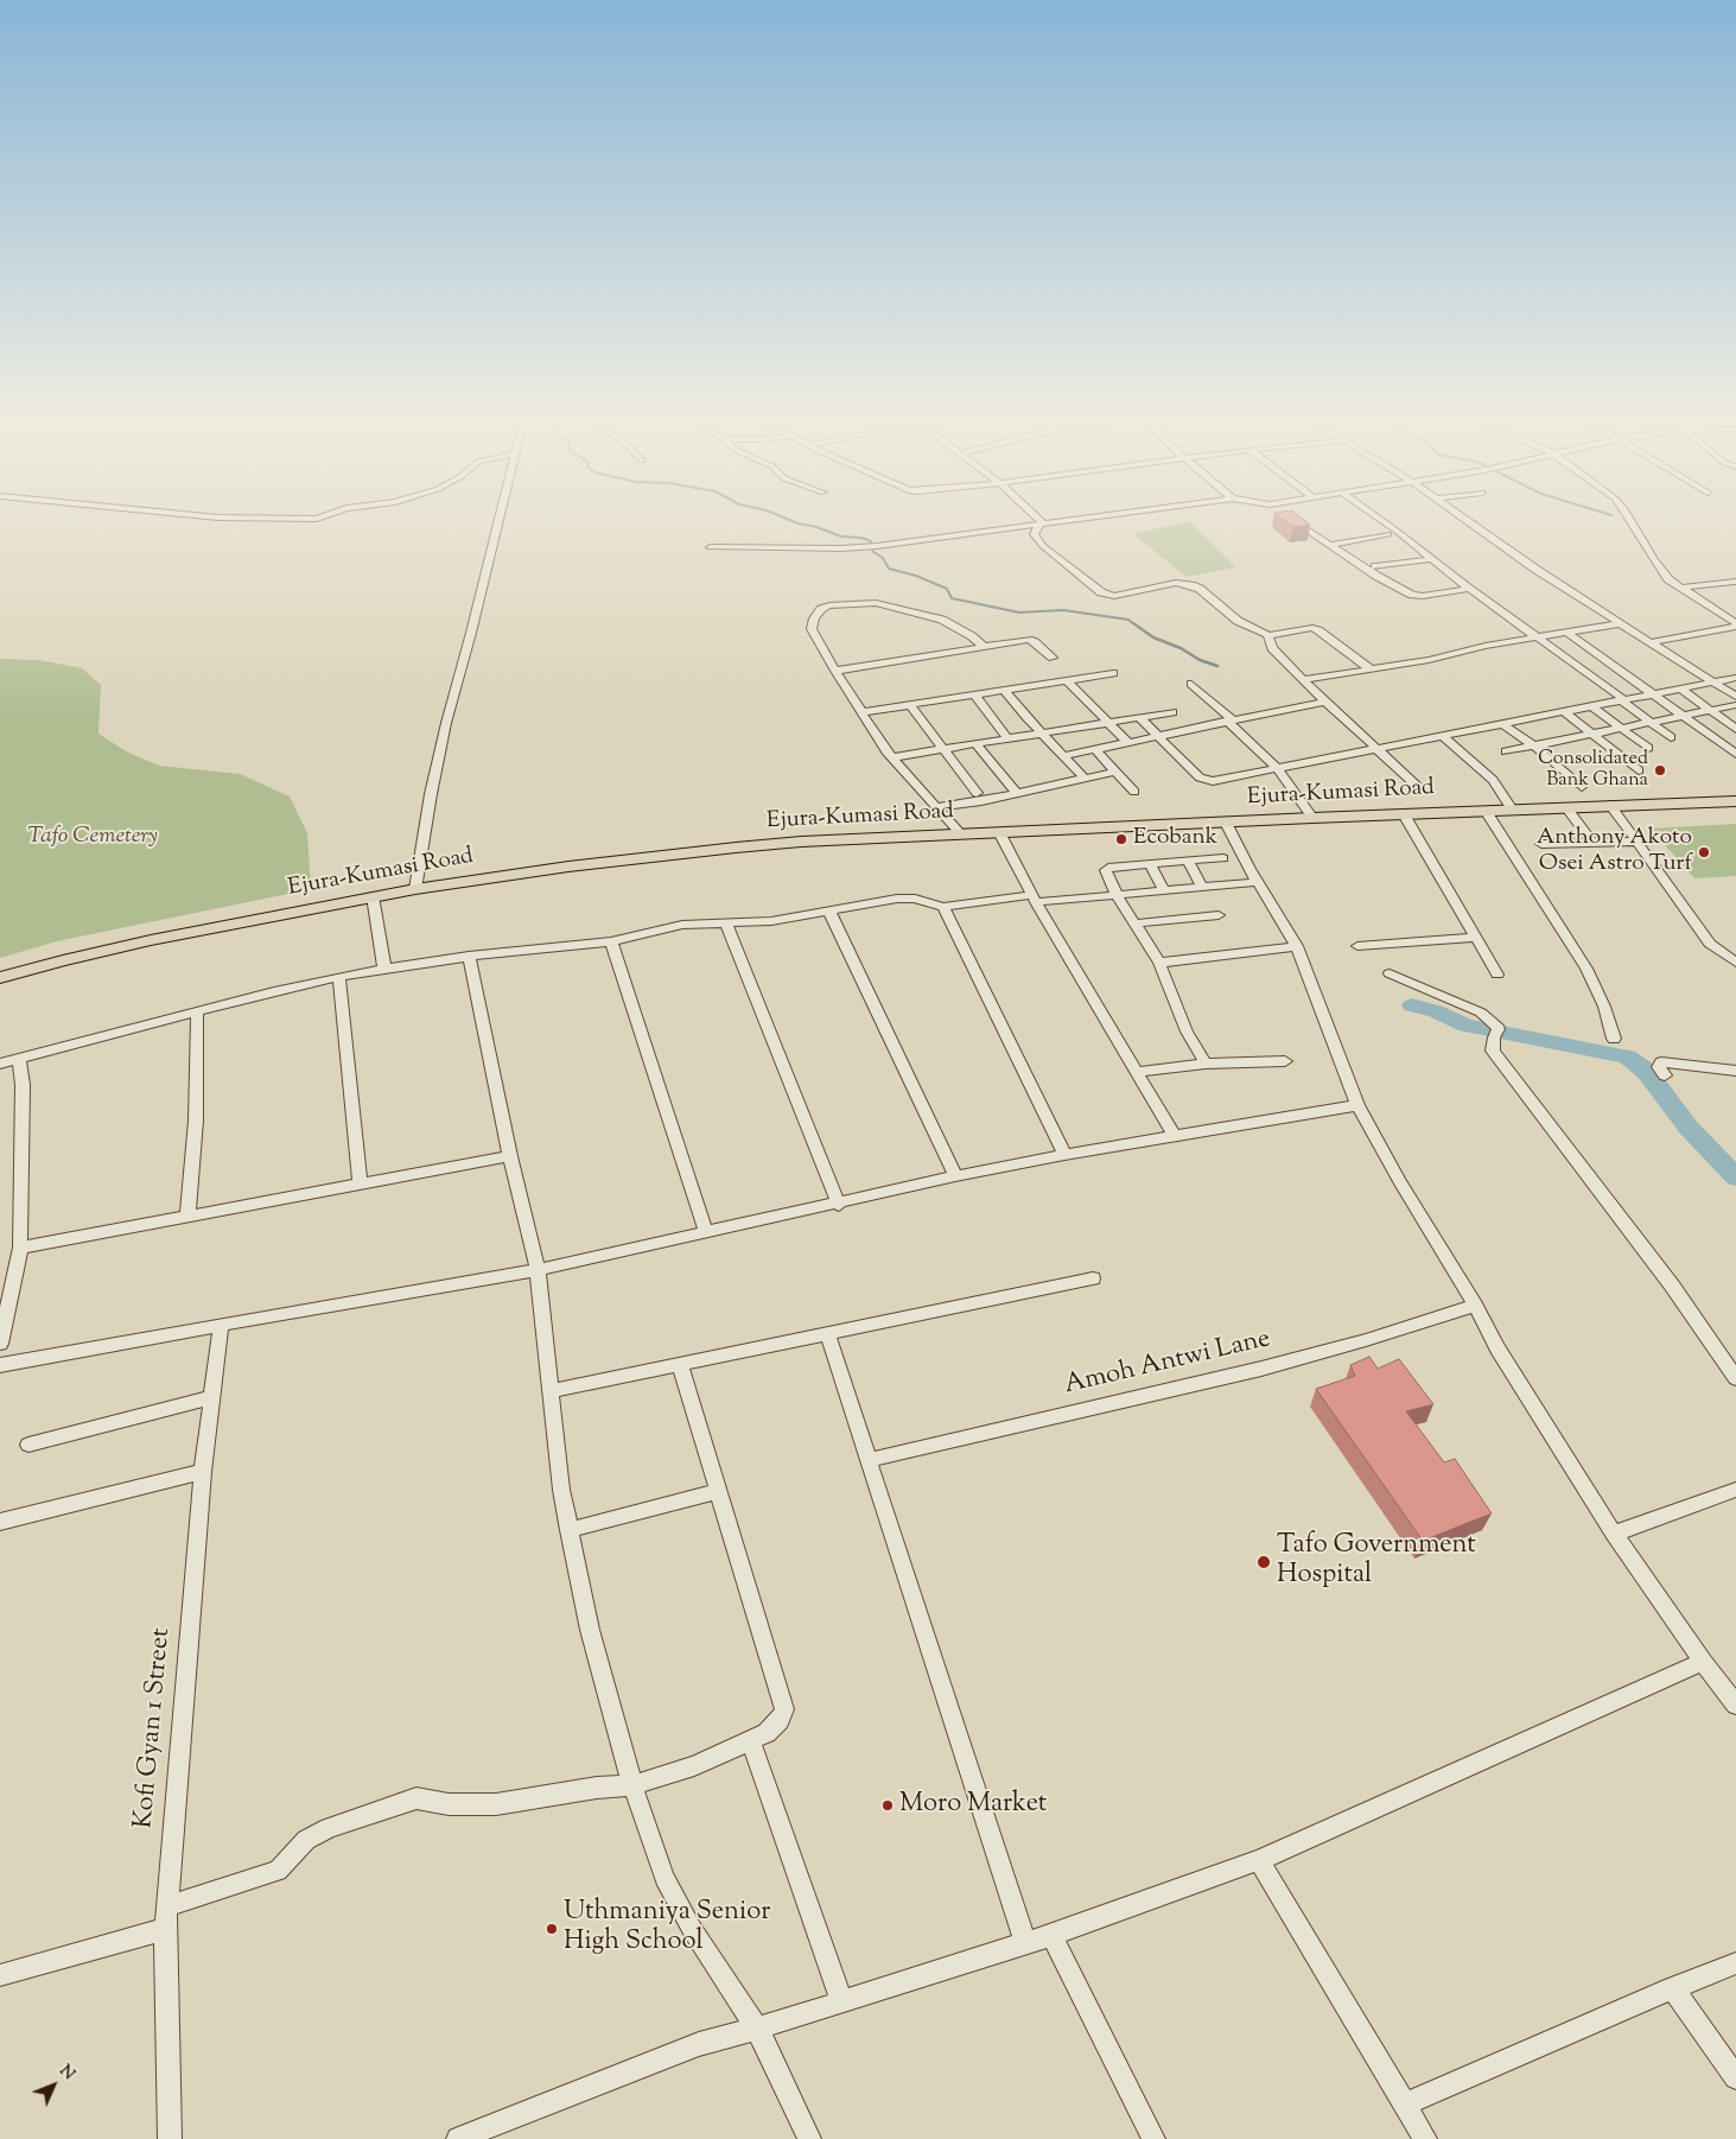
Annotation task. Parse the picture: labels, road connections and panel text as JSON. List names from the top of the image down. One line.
{"streets":{"main road":["Ejura-Kumasi Road"],"street":["Amoh Antwi Lane","Kofi Gyan 1 Street"]},"parks":["Tafo Cemetery"],"places":["Consolidated Bank Ghana","Ecobank","Anthony Akoto Osei Astro Turf","Tafo Government Hospital","Moro Market","Uthmaniya Senior High School"],"north":"top right"}
